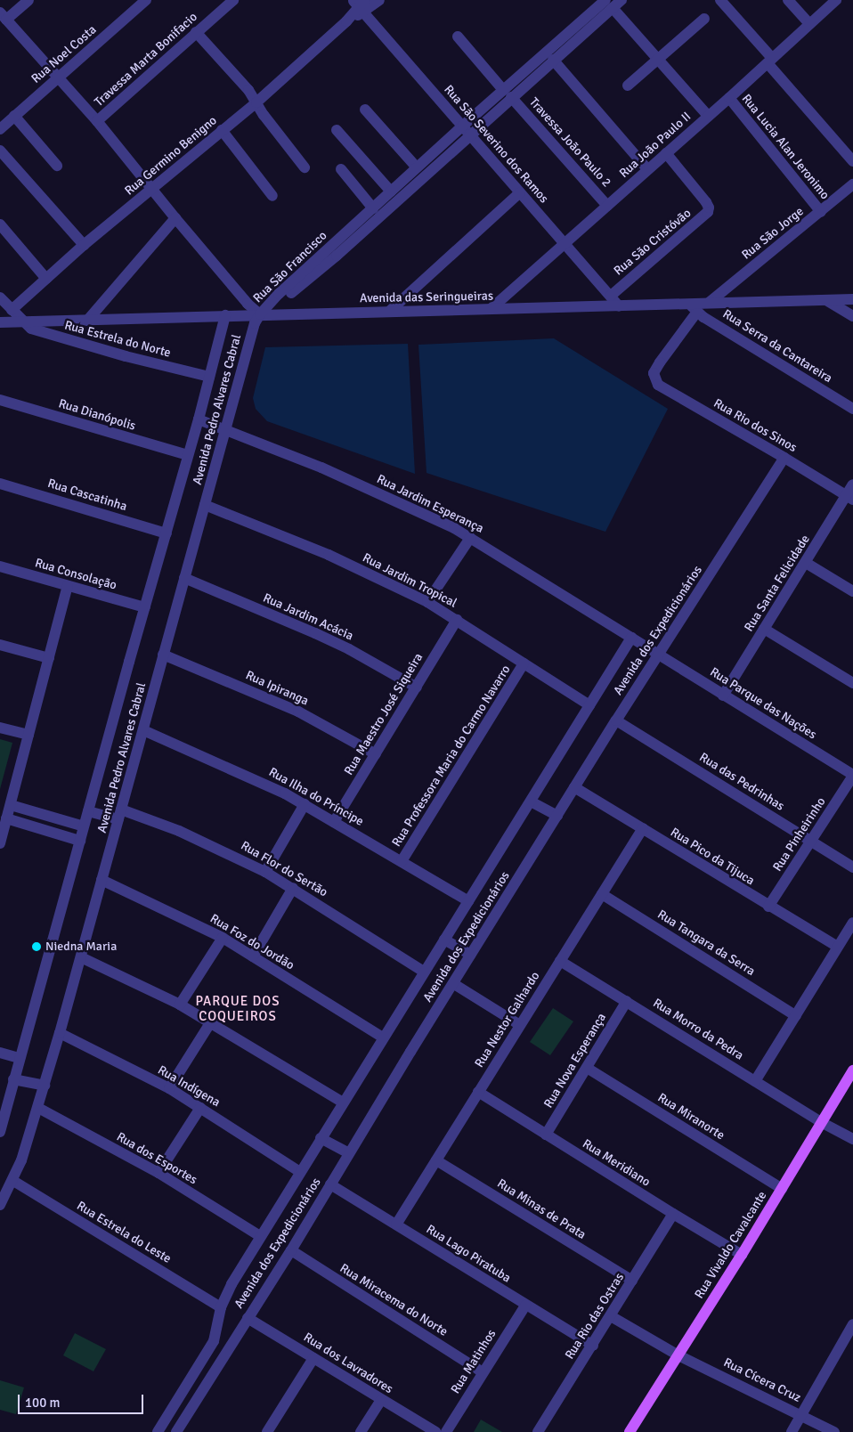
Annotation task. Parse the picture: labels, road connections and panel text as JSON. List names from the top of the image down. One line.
{"streets":{"main road":["Rua Vivaldo Cavalcante"],"street":["Rua Noel Costa","Travessa Marta Bonifacio","Travessa João Paulo 2","Rua São Severino dos Ramos","Rua João Paulo II","Rua Lucia Alan Jeronimo","Rua Germino Benigno","Rua São Jorge","Rua São Cristóvão","Rua São Francisco","Avenida das Seringueiras","Rua Estrela do Norte","Rua Serra da Cantareira","Avenida Pedro Alvares Cabral","Rua Dianópolis","Rua Rio dos Sinos","Rua Cascatinha","Rua Jardim Esperança","Rua Consolação","Rua Jardim Tropical","Rua Santa Felicidade","Rua Jardim Acácia","Avenida dos Expedicionários","Rua Ipiranga","Rua Parque das Nações","Rua Maestro José Siqueira","Rua Professora Maria do Carmo Navarro","Rua das Pedrinhas","Rua Ilha do Príncipe","Rua Pinheirinho","Rua Pico da Tijuca","Rua Flor do Sertão","Rua Foz do Jordão","Rua Tangara da Serra","Rua Nestor Galhardo","Rua Morro da Pedra","Rua Nova Esperança","Rua Indígena","Rua Miranorte","Rua dos Esportes","Rua Meridiano","Rua Minas de Prata","Rua Estrela do Leste","Rua Lago Piratuba","Rua Miracema do Norte","Rua Rio das Ostras","Rua Matinhos","Rua dos Lavradores","Rua Cícera Cruz"]},"crossings":[["Travessa João Paulo 2","Rua João Paulo II"],["Travessa João Paulo 2","Rua São Francisco"],["Rua São Severino dos Ramos","Rua João Paulo II"],["Rua São Severino dos Ramos","Rua Germino Benigno"],["Rua São Severino dos Ramos","Rua São Cristóvão"],["Rua São Severino dos Ramos","Rua São Francisco"],["Rua São Severino dos Ramos","Avenida das Seringueiras"],["Rua João Paulo II","Rua Lucia Alan Jeronimo"],["Rua João Paulo II","Rua São Cristóvão"],["Rua João Paulo II","Avenida das Seringueiras"],["Rua Lucia Alan Jeronimo","Rua São Jorge"],["Rua São Jorge","Avenida das Seringueiras"],["Rua São Francisco","Avenida das Seringueiras"],["Rua São Francisco","Avenida Pedro Alvares Cabral"],["Avenida das Seringueiras","Rua Estrela do Norte"],["Avenida das Seringueiras","Rua Serra da Cantareira"],["Avenida das Seringueiras","Avenida Pedro Alvares Cabral"],["Avenida das Seringueiras","Rua Rio dos Sinos"],["Rua Estrela do Norte","Avenida Pedro Alvares Cabral"],["Rua Serra da Cantareira","Rua Rio dos Sinos"],["Avenida Pedro Alvares Cabral","Rua Dianópolis"],["Avenida Pedro Alvares Cabral","Rua Cascatinha"],["Avenida Pedro Alvares Cabral","Rua Jardim Esperança"],["Avenida Pedro Alvares Cabral","Rua Consolação"],["Avenida Pedro Alvares Cabral","Rua Jardim Tropical"],["Avenida Pedro Alvares Cabral","Rua Jardim Acácia"],["Avenida Pedro Alvares Cabral","Rua Ipiranga"],["Avenida Pedro Alvares Cabral","Rua Ilha do Príncipe"],["Avenida Pedro Alvares Cabral","Rua Flor do Sertão"],["Avenida Pedro Alvares Cabral","Rua Foz do Jordão"],["Avenida Pedro Alvares Cabral","Rua Indígena"],["Avenida Pedro Alvares Cabral","Rua dos Esportes"],["Avenida Pedro Alvares Cabral","Rua Estrela do Leste"],["Rua Rio dos Sinos","Rua Santa Felicidade"],["Rua Rio dos Sinos","Avenida dos Expedicionários"],["Rua Jardim Esperança","Avenida dos Expedicionários"],["Rua Jardim Esperança","Rua Parque das Nações"],["Rua Jardim Tropical","Avenida dos Expedicionários"],["Rua Jardim Tropical","Rua Maestro José Siqueira"],["Rua Jardim Tropical","Rua Professora Maria do Carmo Navarro"],["Rua Santa Felicidade","Rua Parque das Nações"],["Rua Jardim Acácia","Rua Maestro José Siqueira"],["Avenida dos Expedicionários","Rua Parque das Nações"],["Avenida dos Expedicionários","Rua das Pedrinhas"],["Avenida dos Expedicionários","Rua Ilha do Príncipe"],["Avenida dos Expedicionários","Rua Pico da Tijuca"],["Avenida dos Expedicionários","Rua Flor do Sertão"],["Avenida dos Expedicionários","Rua Foz do Jordão"],["Avenida dos Expedicionários","Rua Indígena"],["Avenida dos Expedicionários","Rua dos Esportes"],["Avenida dos Expedicionários","Rua Estrela do Leste"],["Avenida dos Expedicionários","Rua Lago Piratuba"],["Avenida dos Expedicionários","Rua Miracema do Norte"],["Avenida dos Expedicionários","Rua dos Lavradores"],["Rua Ipiranga","Rua Maestro José Siqueira"],["Rua Parque das Nações","Rua Pinheirinho"],["Rua Maestro José Siqueira","Rua Ilha do Príncipe"],["Rua Professora Maria do Carmo Navarro","Rua Ilha do Príncipe"],["Rua das Pedrinhas","Rua Pinheirinho"],["Rua Pinheirinho","Rua Pico da Tijuca"],["Rua Pico da Tijuca","Rua Nestor Galhardo"],["Rua Tangara da Serra","Rua Nestor Galhardo"],["Rua Nestor Galhardo","Rua Morro da Pedra"],["Rua Nestor Galhardo","Rua Meridiano"],["Rua Nestor Galhardo","Rua Minas de Prata"],["Rua Nestor Galhardo","Rua Lago Piratuba"],["Rua Morro da Pedra","Rua Nova Esperança"],["Rua Morro da Pedra","Rua Vivaldo Cavalcante"],["Rua Nova Esperança","Rua Miranorte"],["Rua Nova Esperança","Rua Meridiano"],["Rua Miranorte","Rua Vivaldo Cavalcante"],["Rua Meridiano","Rua Vivaldo Cavalcante"],["Rua Meridiano","Rua Rio das Ostras"],["Rua Minas de Prata","Rua Rio das Ostras"],["Rua Vivaldo Cavalcante","Rua Cícera Cruz"],["Rua Lago Piratuba","Rua Rio das Ostras"],["Rua Lago Piratuba","Rua Matinhos"],["Rua Miracema do Norte","Rua Matinhos"],["Rua Rio das Ostras","Rua Cícera Cruz"]],"districts":["PARQUE DOS COQUEIROS"],"places":["Niedna Maria"],"scale_bar":"100 m"}
